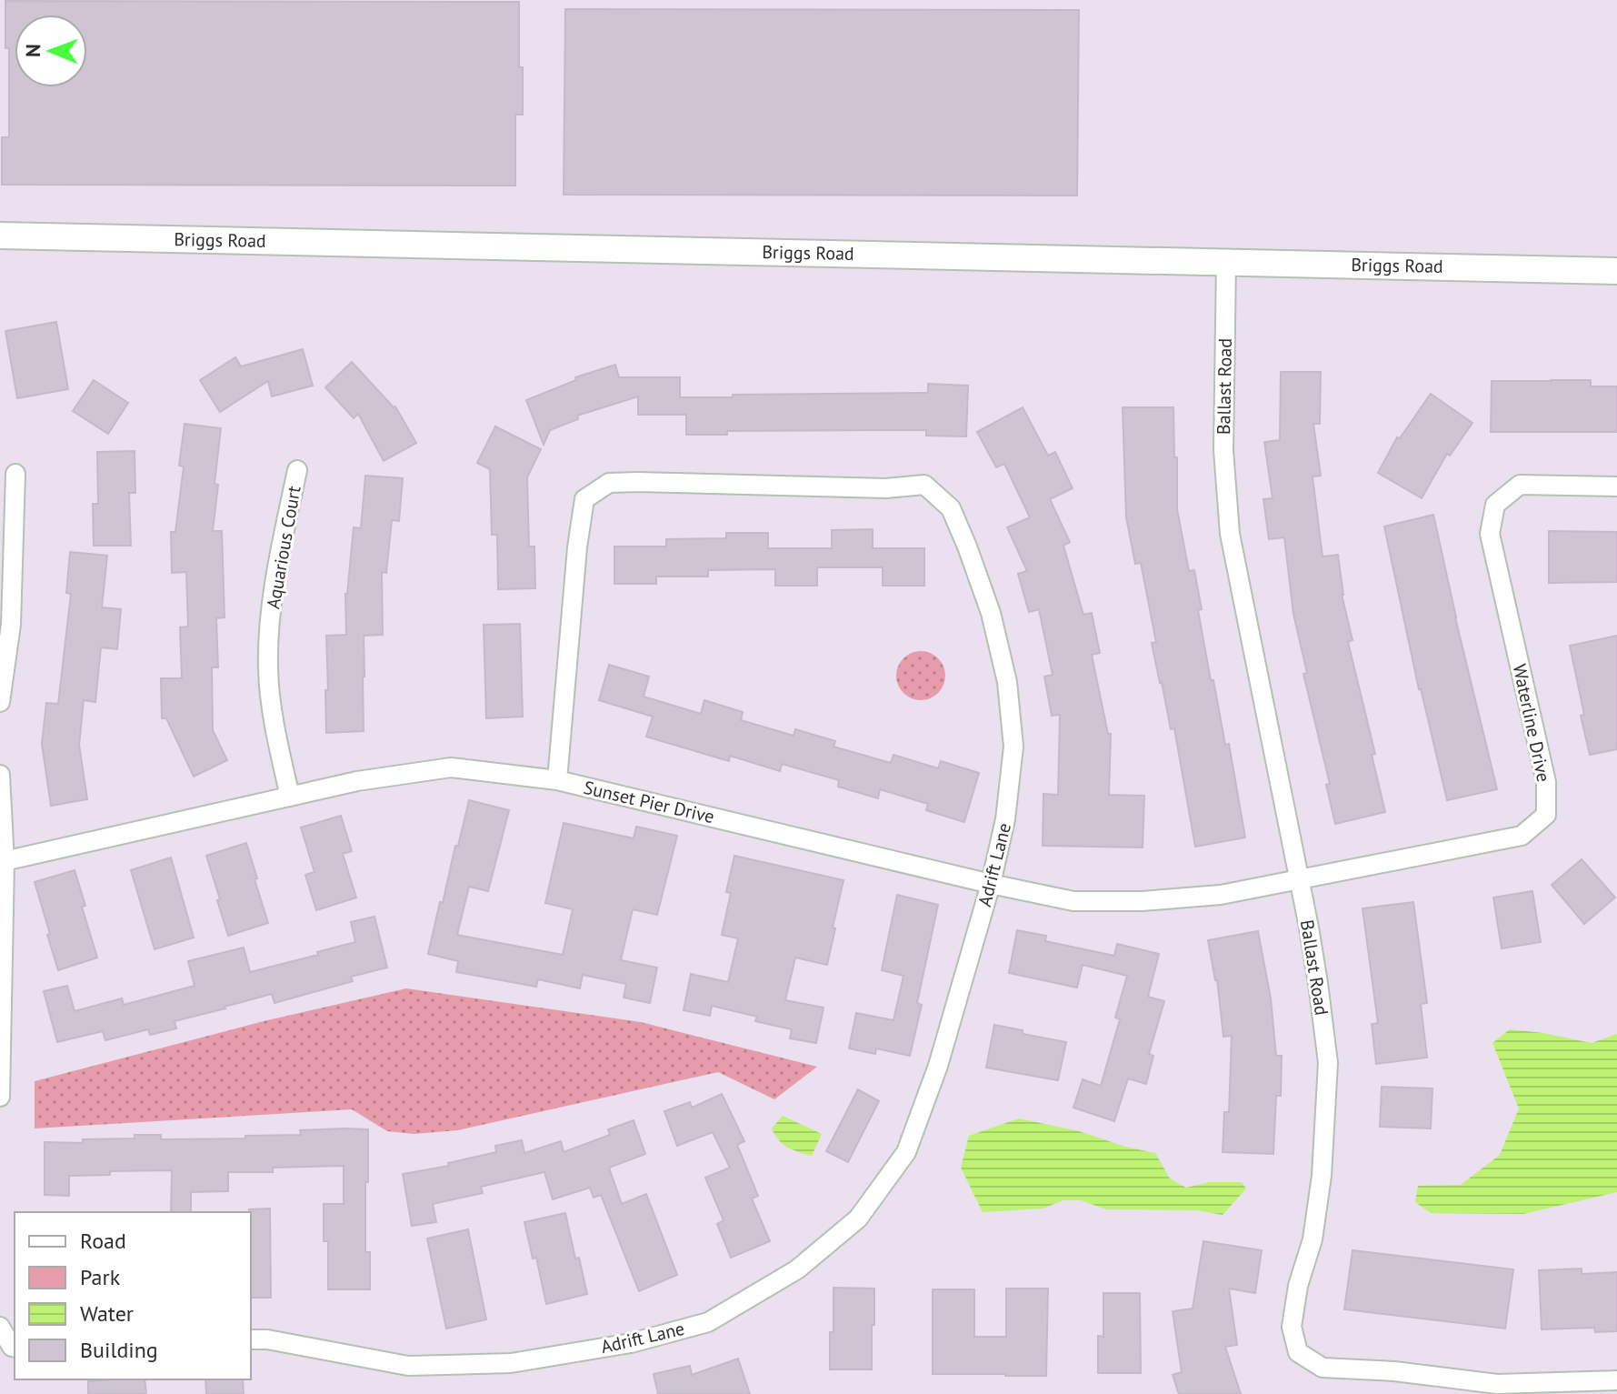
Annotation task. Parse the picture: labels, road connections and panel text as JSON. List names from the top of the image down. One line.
{"streets":{"main road":["Briggs Road"],"street":["Ballast Road","Aquarious Court","Waterline Drive","Sunset Pier Drive","Adrift Lane"]},"crossings":[["Briggs Road","Ballast Road"],["Ballast Road","Waterline Drive"],["Ballast Road","Sunset Pier Drive"],["Aquarious Court","Sunset Pier Drive"],["Waterline Drive","Sunset Pier Drive"],["Sunset Pier Drive","Adrift Lane"]],"legend":["Road","Park","Water","Building"],"north":"left"}
